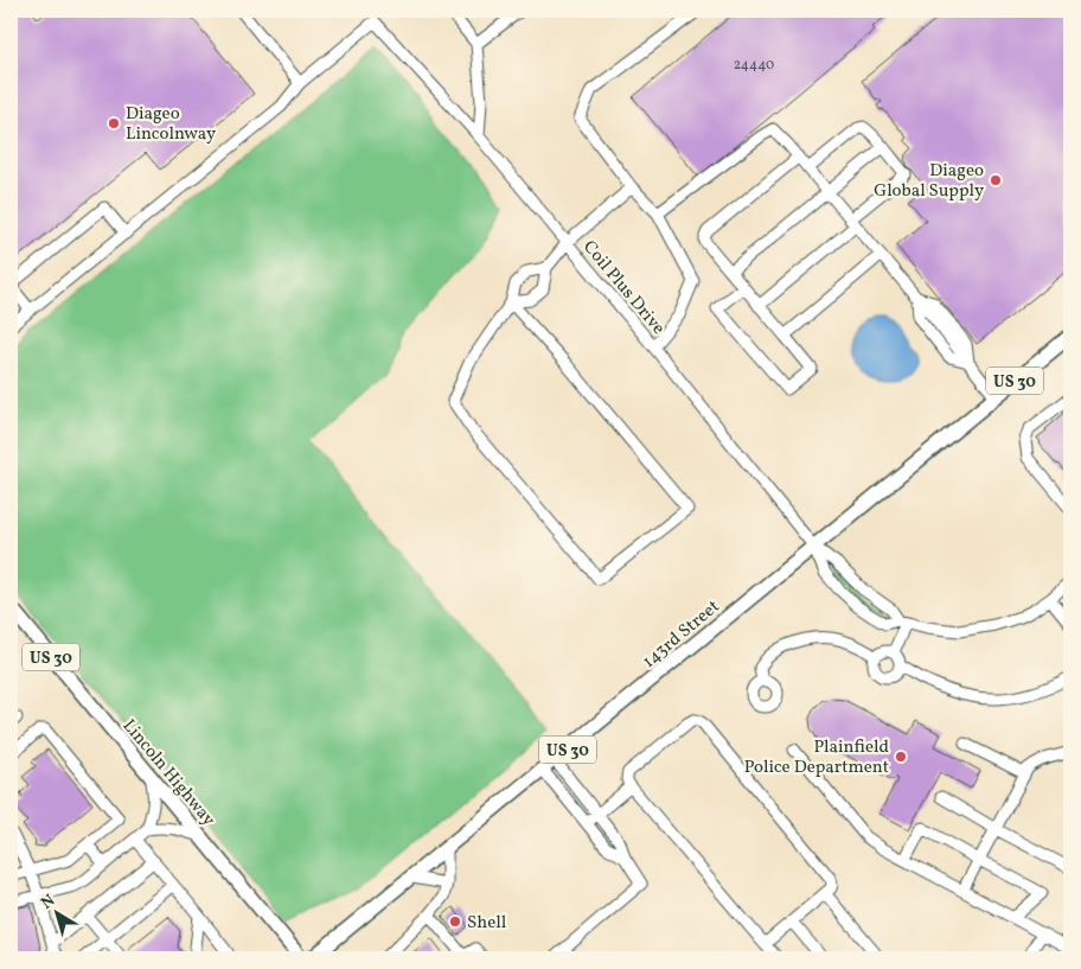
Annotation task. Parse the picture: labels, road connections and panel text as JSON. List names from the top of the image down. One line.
{"streets":{"main road":["US 30","143rd Street","Lincoln Highway"],"street":["Coil Plus Drive"]},"crossings":[["Coil Plus Drive","143rd Street"]],"places":["Diageo Lincolnway","Diageo Global Supply","Plainfield Police Department","Shell"],"house_numbers":["24440"],"north":"top left"}
